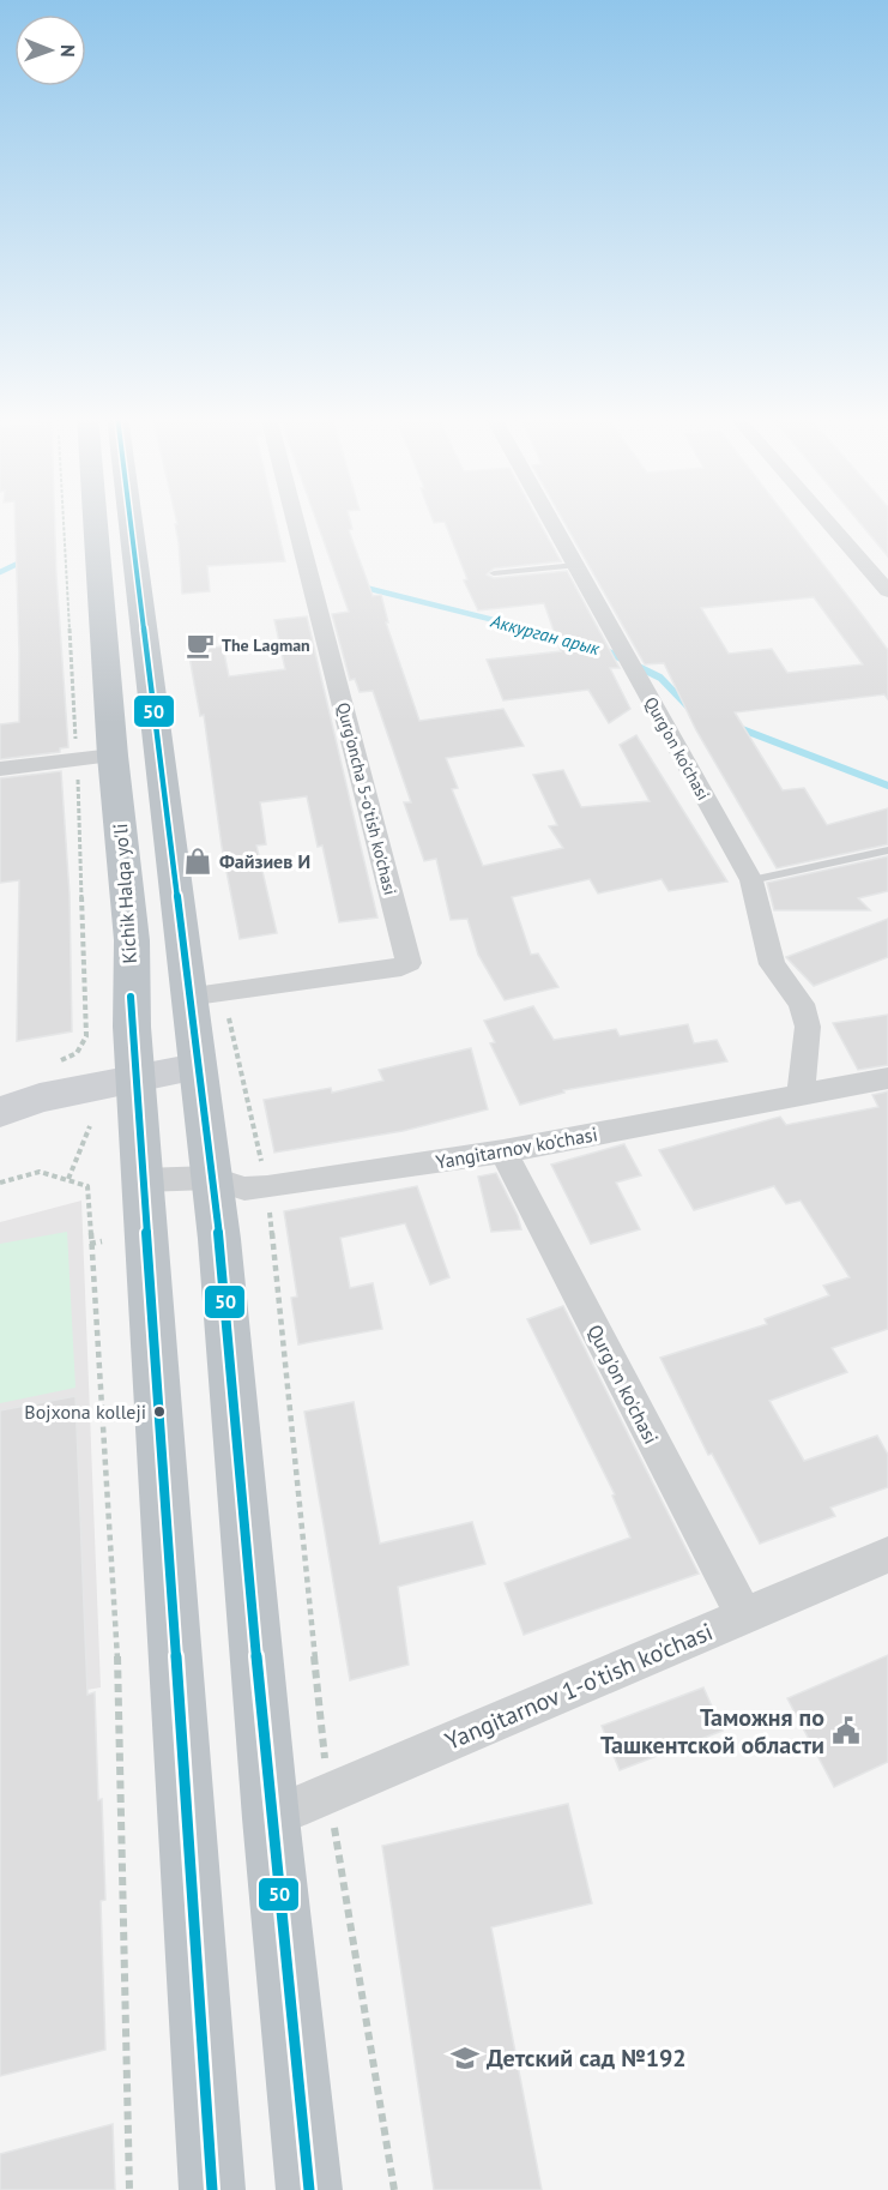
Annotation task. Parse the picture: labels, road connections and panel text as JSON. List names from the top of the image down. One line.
{"streets":{"highway":["Kichik Halqa yo'li"],"street":["Qurg'on ko'chasi","Qurg'oncha 5-o'tish ko'chasi","Yangitarnov ko'chasi","Yangitarnov 1-o'tish ko'chasi"]},"crossings":[["Qurg'on ko'chasi","Yangitarnov ko'chasi"],["Qurg'on ko'chasi","Yangitarnov 1-o'tish ko'chasi"],["Kichik Halqa yo'li","Yangitarnov ko'chasi"]],"water":["Аккурган арык"],"places":{"cafe":["The Lagman"],"shop":["Файзиев И"],"other":["Bojxona kolleji"],"public building":["Таможня по Ташкентской области"],"school or university":["Детский сад №192"]},"lines":["transit line 50"],"north":"right"}
